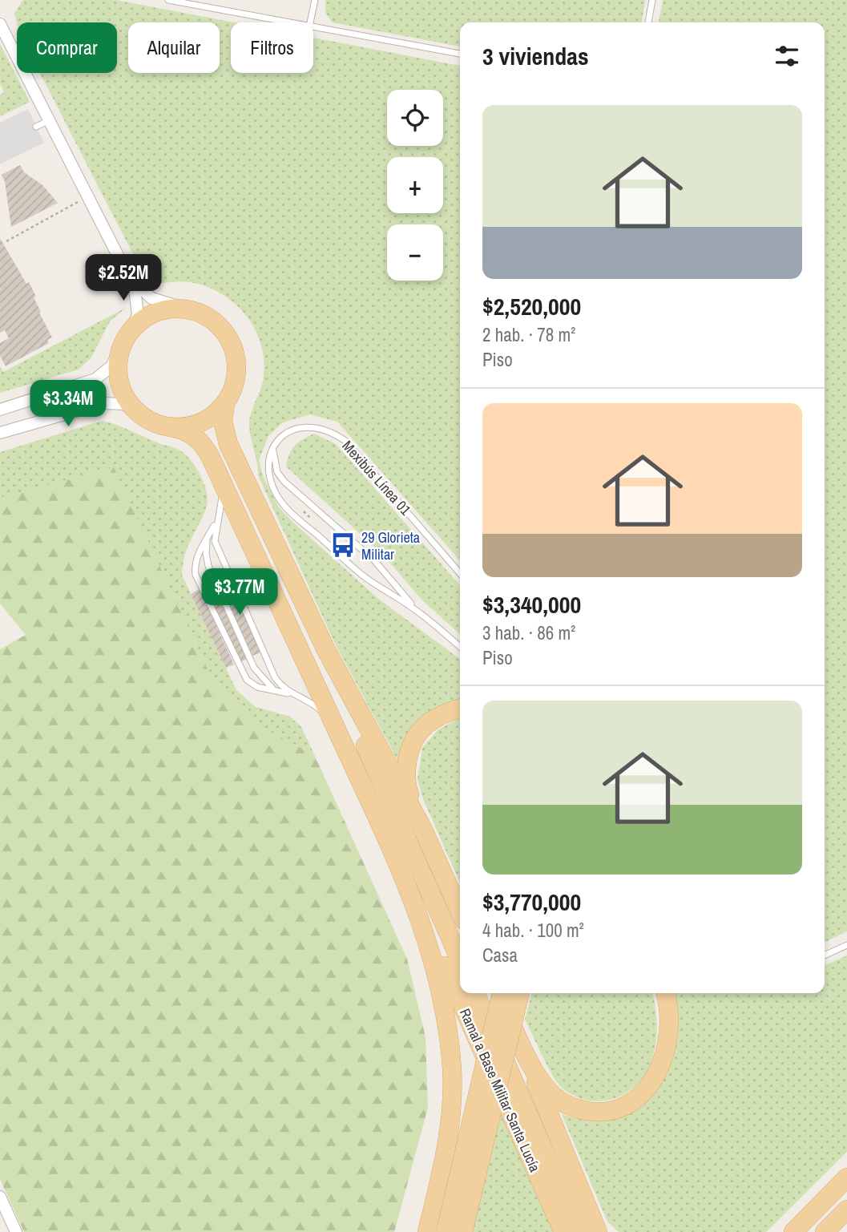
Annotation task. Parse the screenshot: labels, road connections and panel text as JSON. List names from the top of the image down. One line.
{"streets":{"main road":["Ramal a Base Militar Santa Lucía"],"lane":["Mexibús Línea 01"]},"places":{"bus stop":["29 Glorieta Militar"]},"page":{"chip":["Comprar","Alquilar","Filtros"],"heading":"3 viviendas","map_buttons":["+","−"],"list":[{"name":"$2,520,000","note":"2 hab. · 78 m² · Piso"},{"name":"$3,340,000","note":"3 hab. · 86 m² · Piso"},{"name":"$3,770,000","note":"4 hab. · 100 m² · Casa"}],"price":["$2.52M","$3.34M","$3.77M"]}}
